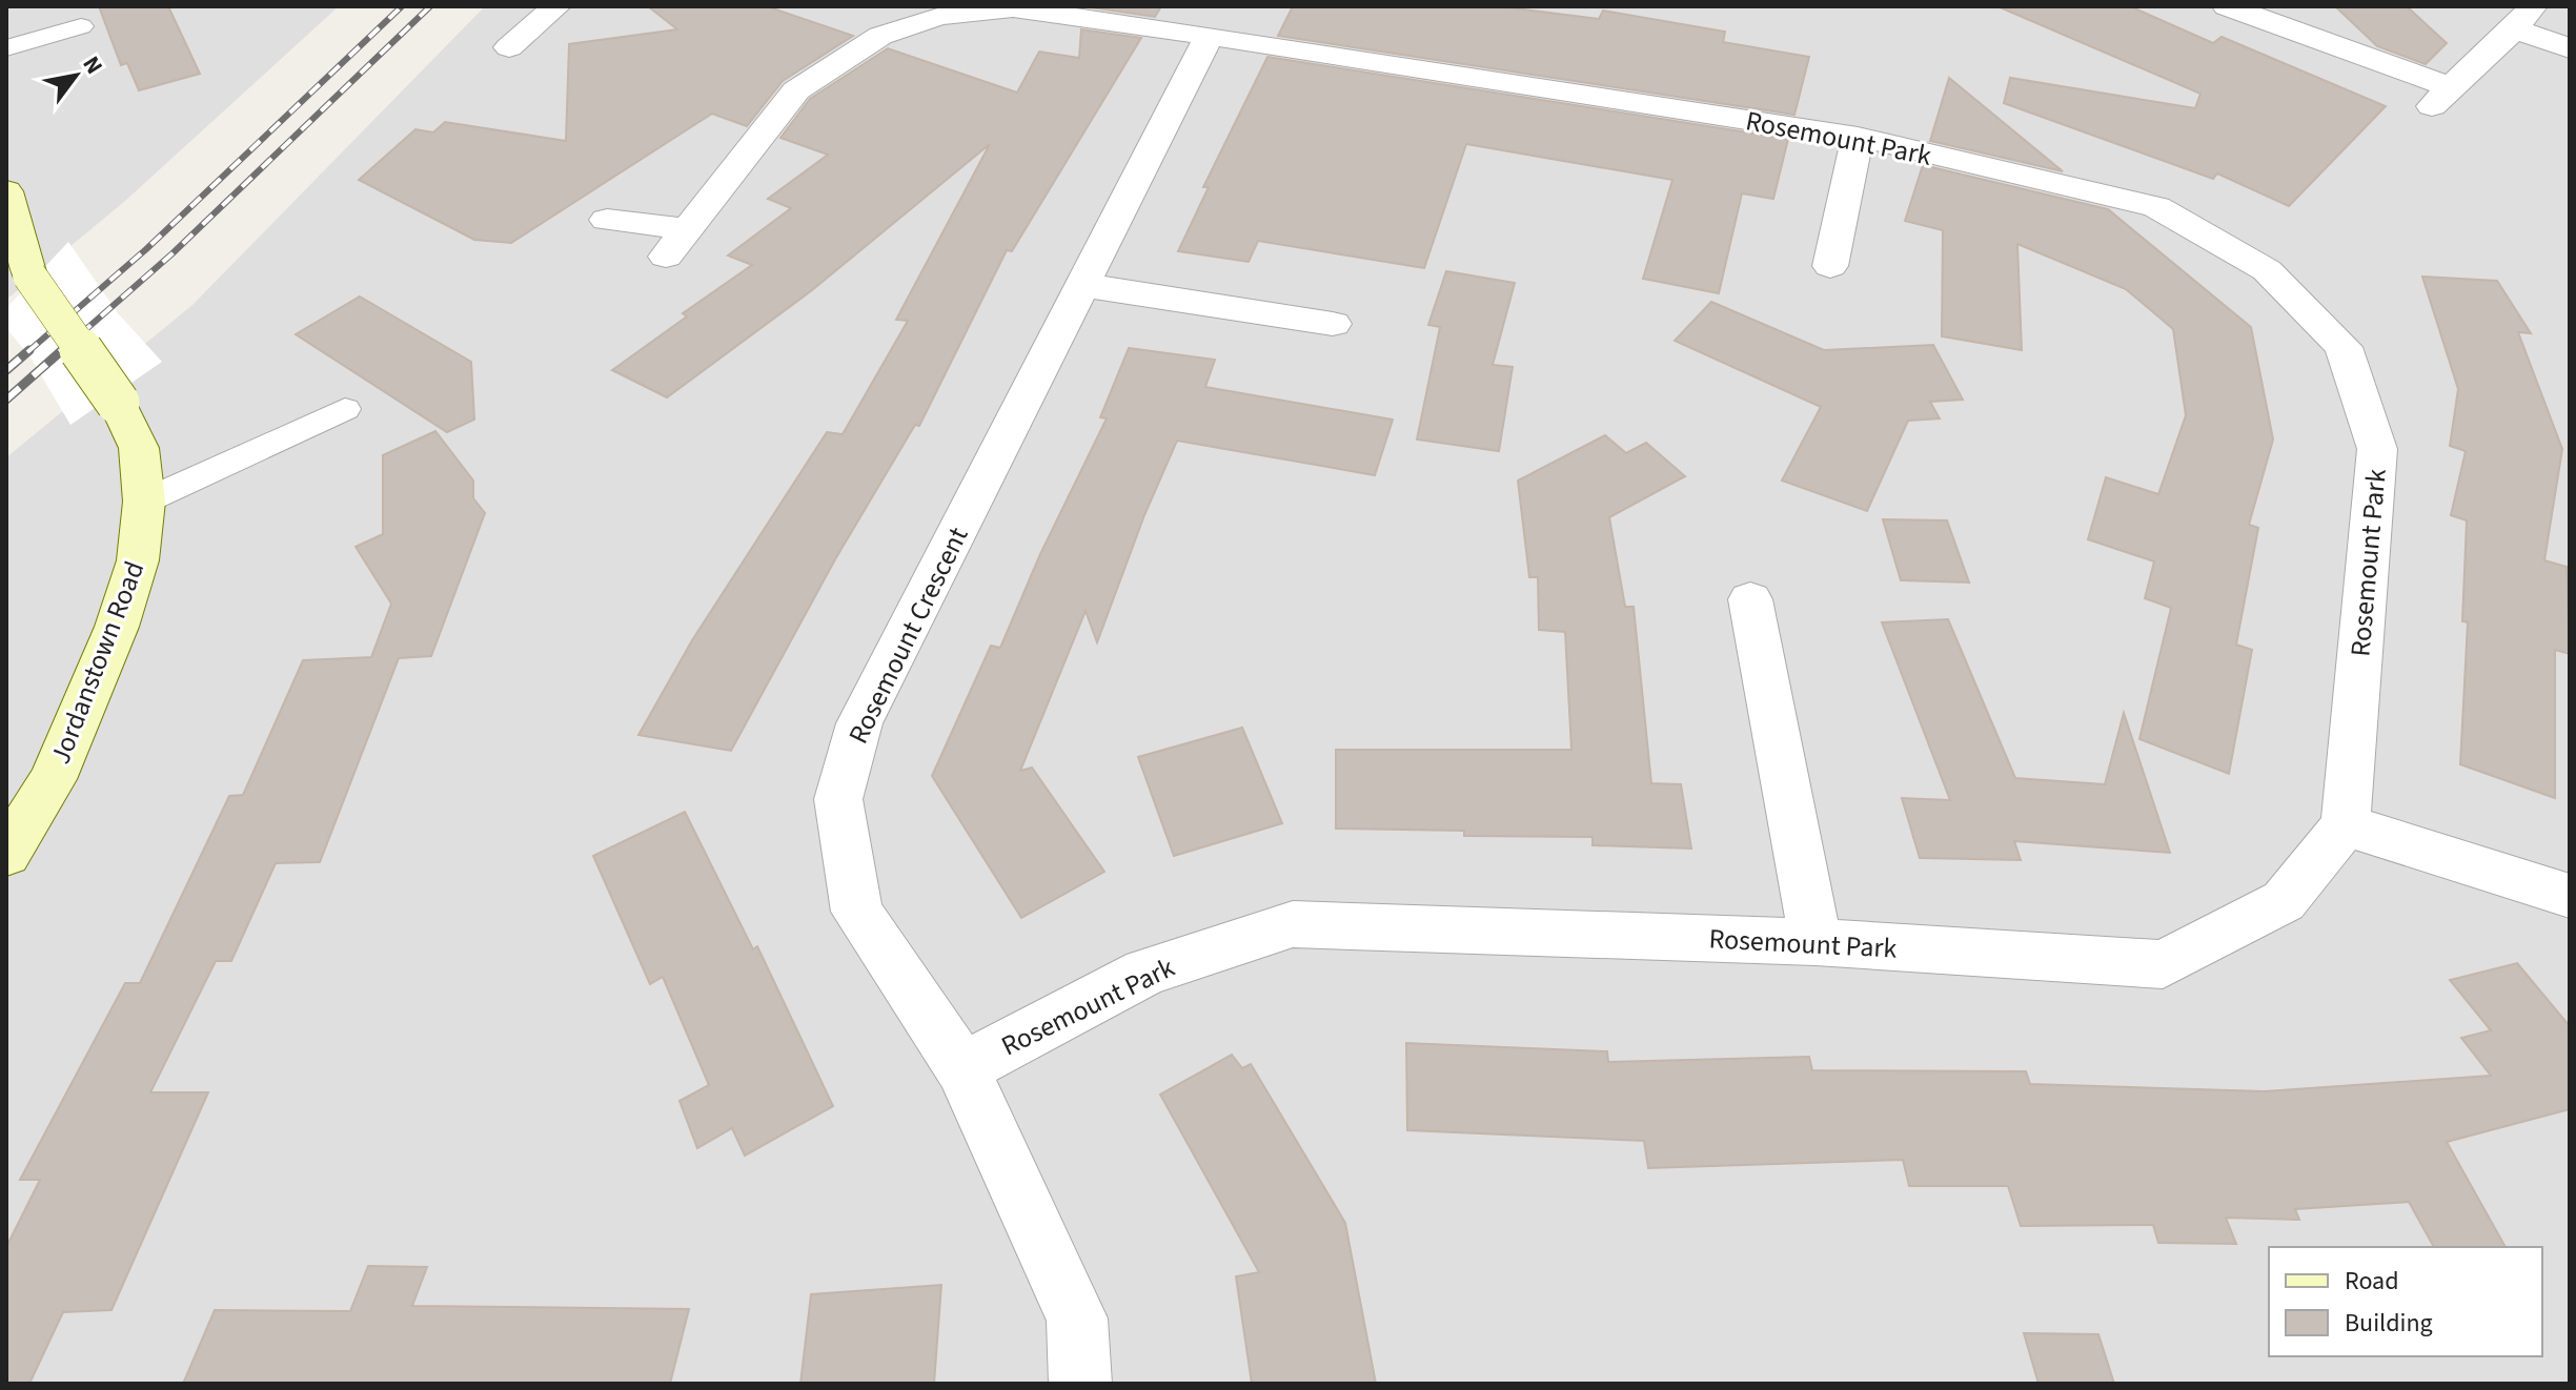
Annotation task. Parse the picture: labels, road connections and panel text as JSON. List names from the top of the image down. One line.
{"streets":{"street":["Rosemount Park","Rosemount Crescent","Jordanstown Road"]},"crossings":[["Rosemount Park","Rosemount Crescent"]],"legend":["Road","Building"],"north":"top right"}
